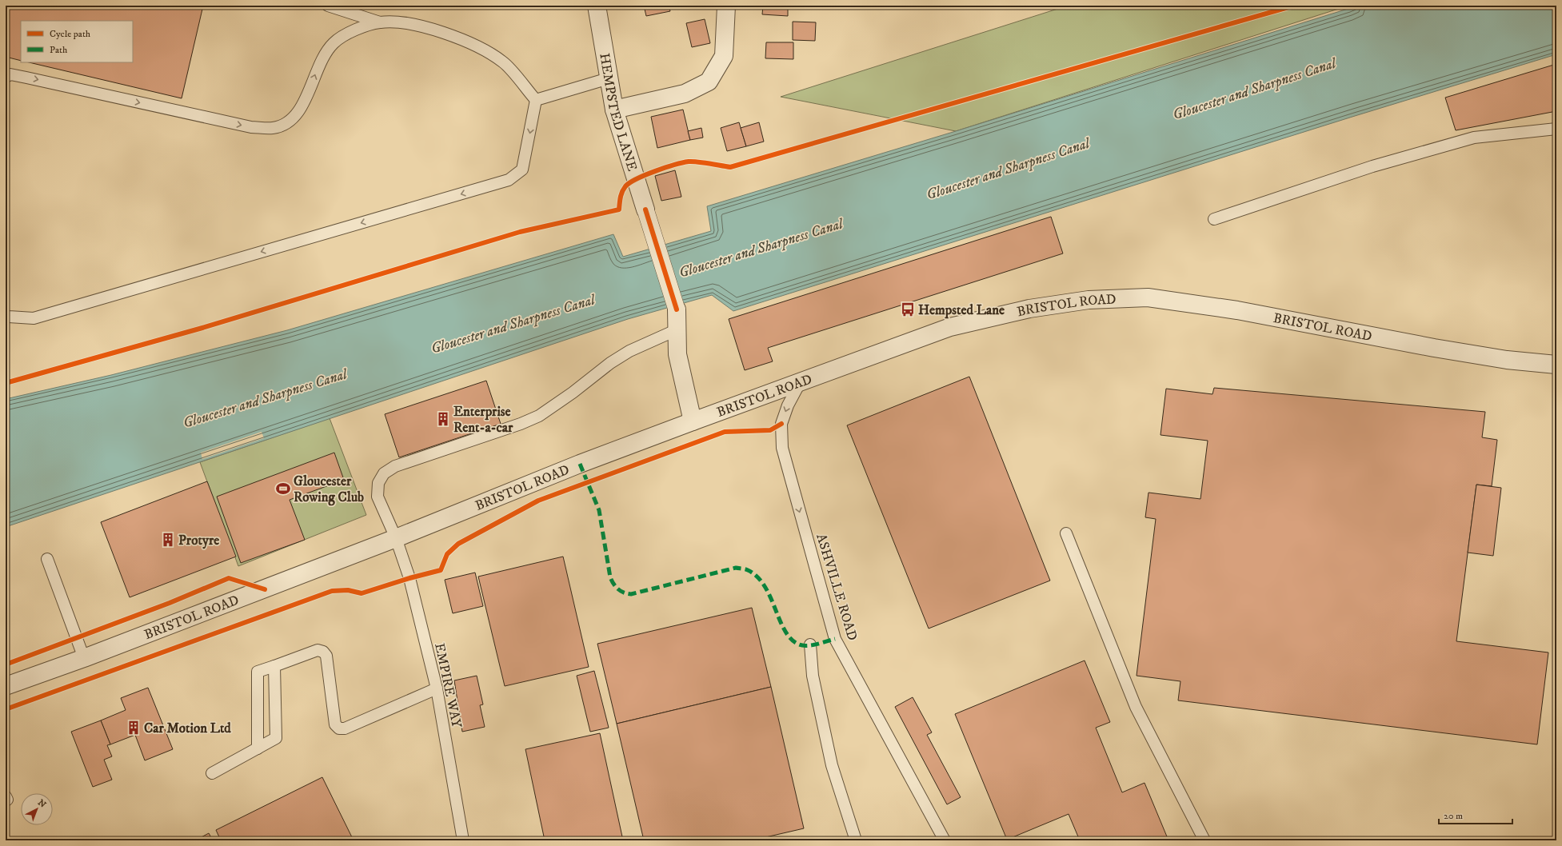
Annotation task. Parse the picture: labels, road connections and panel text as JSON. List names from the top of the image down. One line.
{"streets":{"street":["HEMPSTED LANE","BRISTOL ROAD"],"lane":["ASHVILLE ROAD","EMPIRE WAY"]},"crossings":[["HEMPSTED LANE","BRISTOL ROAD"],["HEMPSTED LANE","EMPIRE WAY"],["BRISTOL ROAD","ASHVILLE ROAD"],["BRISTOL ROAD","EMPIRE WAY"]],"water":["Gloucester and Sharpness Canal"],"places":{"bus stop":["Hempsted Lane"],"building":["Enterprise Rent-a-car","Protyre","Car Motion Ltd"],"sports":["Gloucester Rowing Club"]},"legend":["Cycle path","Path"],"scale_bar":"20 m","north":"top right"}
